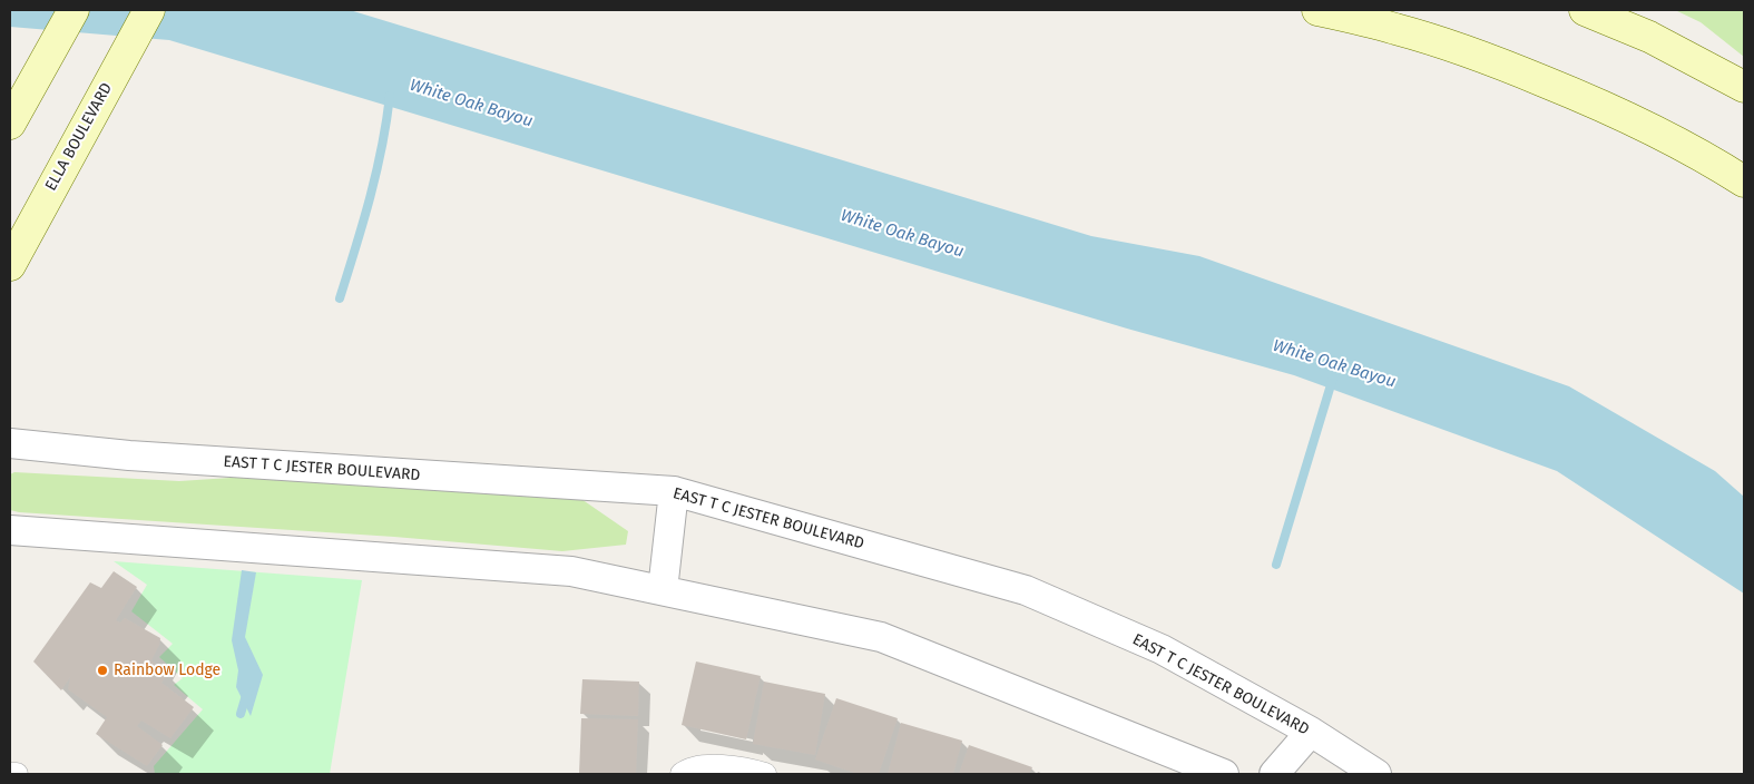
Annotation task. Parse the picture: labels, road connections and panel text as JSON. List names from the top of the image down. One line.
{"streets":{"main road":["ELLA BOULEVARD"],"street":["EAST T C JESTER BOULEVARD"]},"water":["White Oak Bayou"],"places":["Rainbow Lodge"]}
